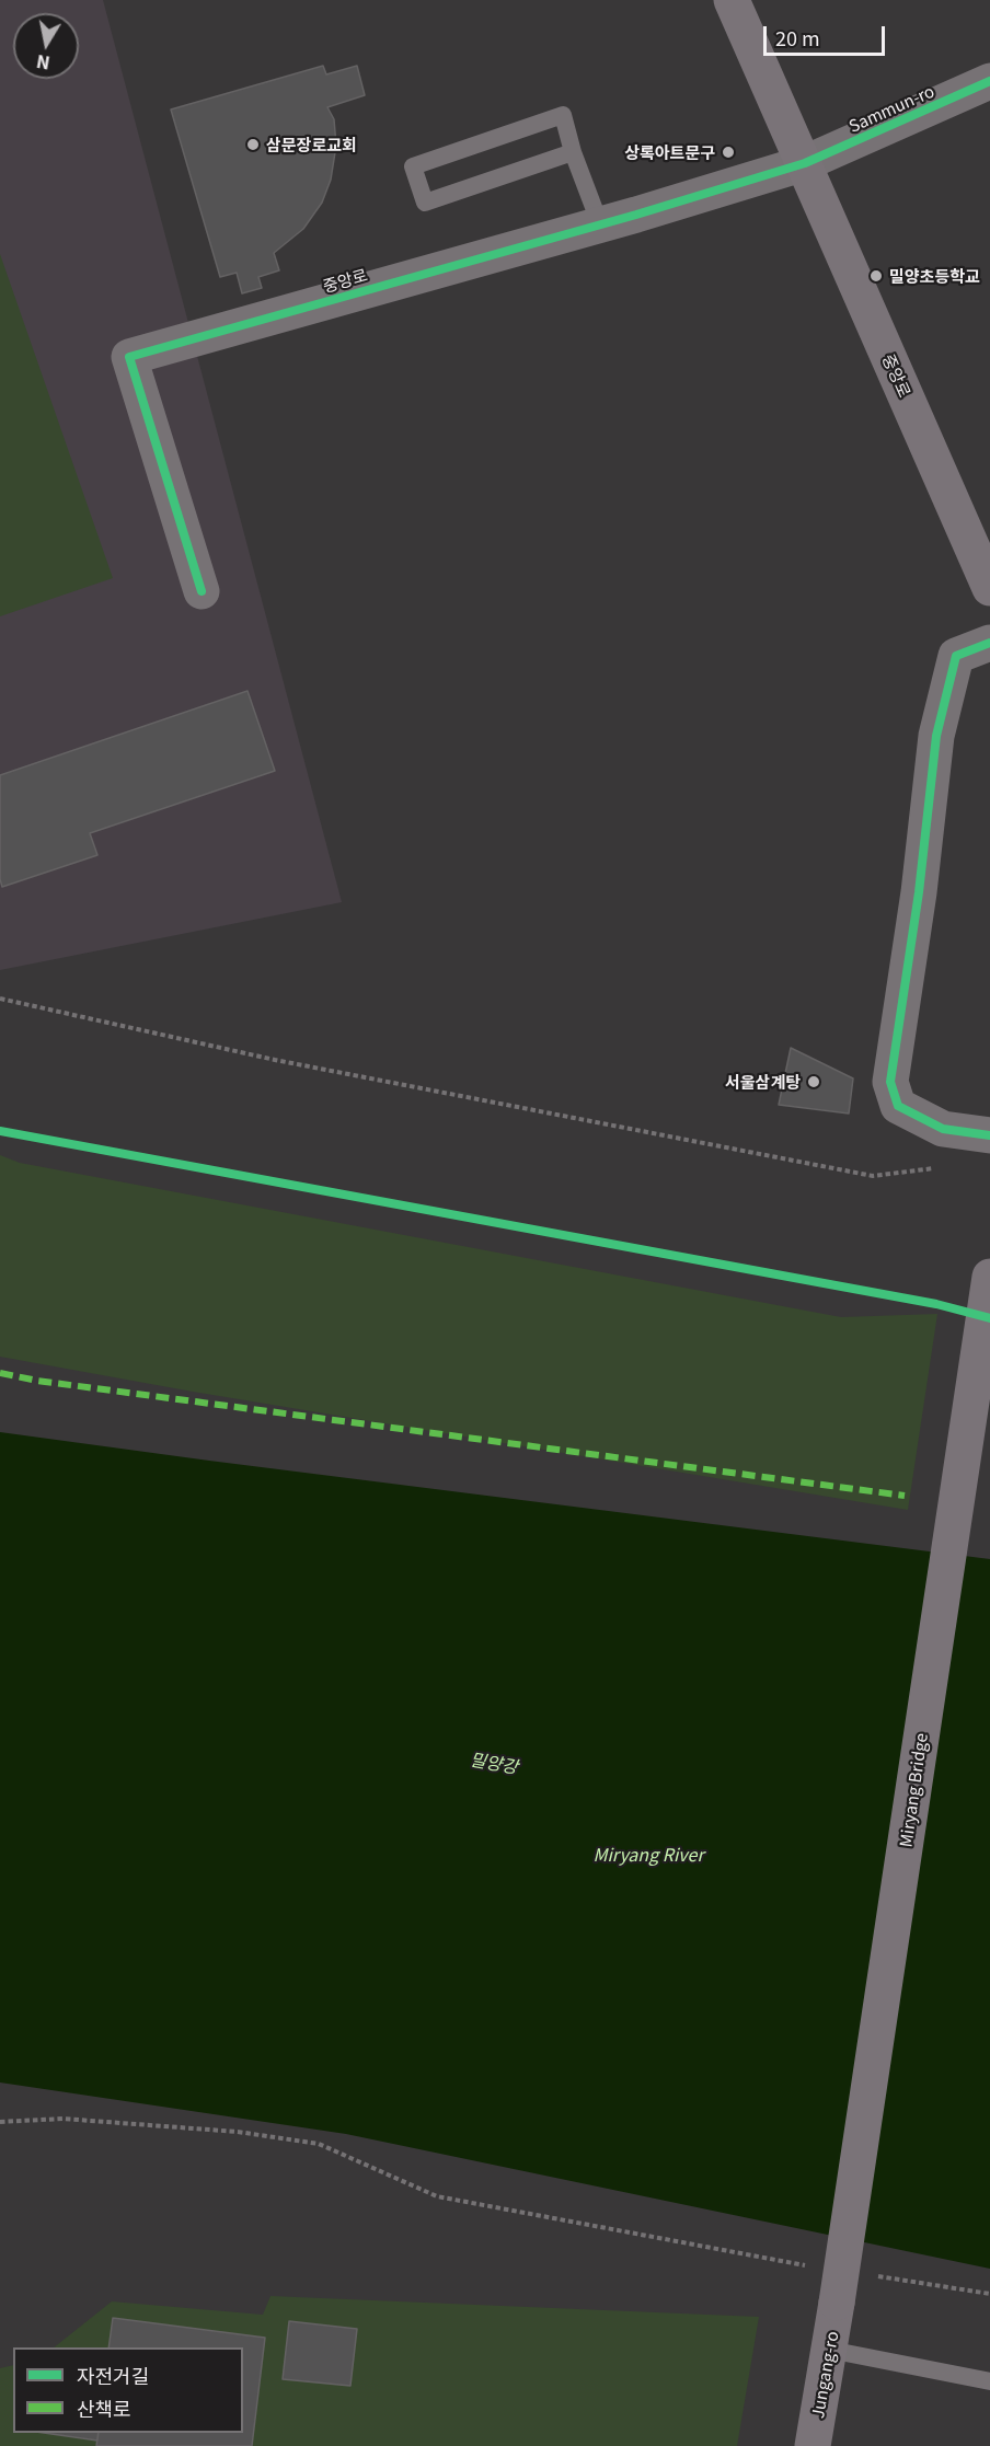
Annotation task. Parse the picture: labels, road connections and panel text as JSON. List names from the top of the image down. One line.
{"streets":{"main road":["중앙로","Miryang Bridge","Jungang-ro"],"street":["Sammun-ro"]},"crossings":[["Sammun-ro","중앙로"],["Miryang Bridge","Jungang-ro"]],"water":["밀양강","Miryang River"],"places":["삼문장로교회","상록아트문구","밀양초등학교","서울삼계탕"],"legend":["자전거길","산책로"],"scale_bar":"20 m","north":"bottom"}
